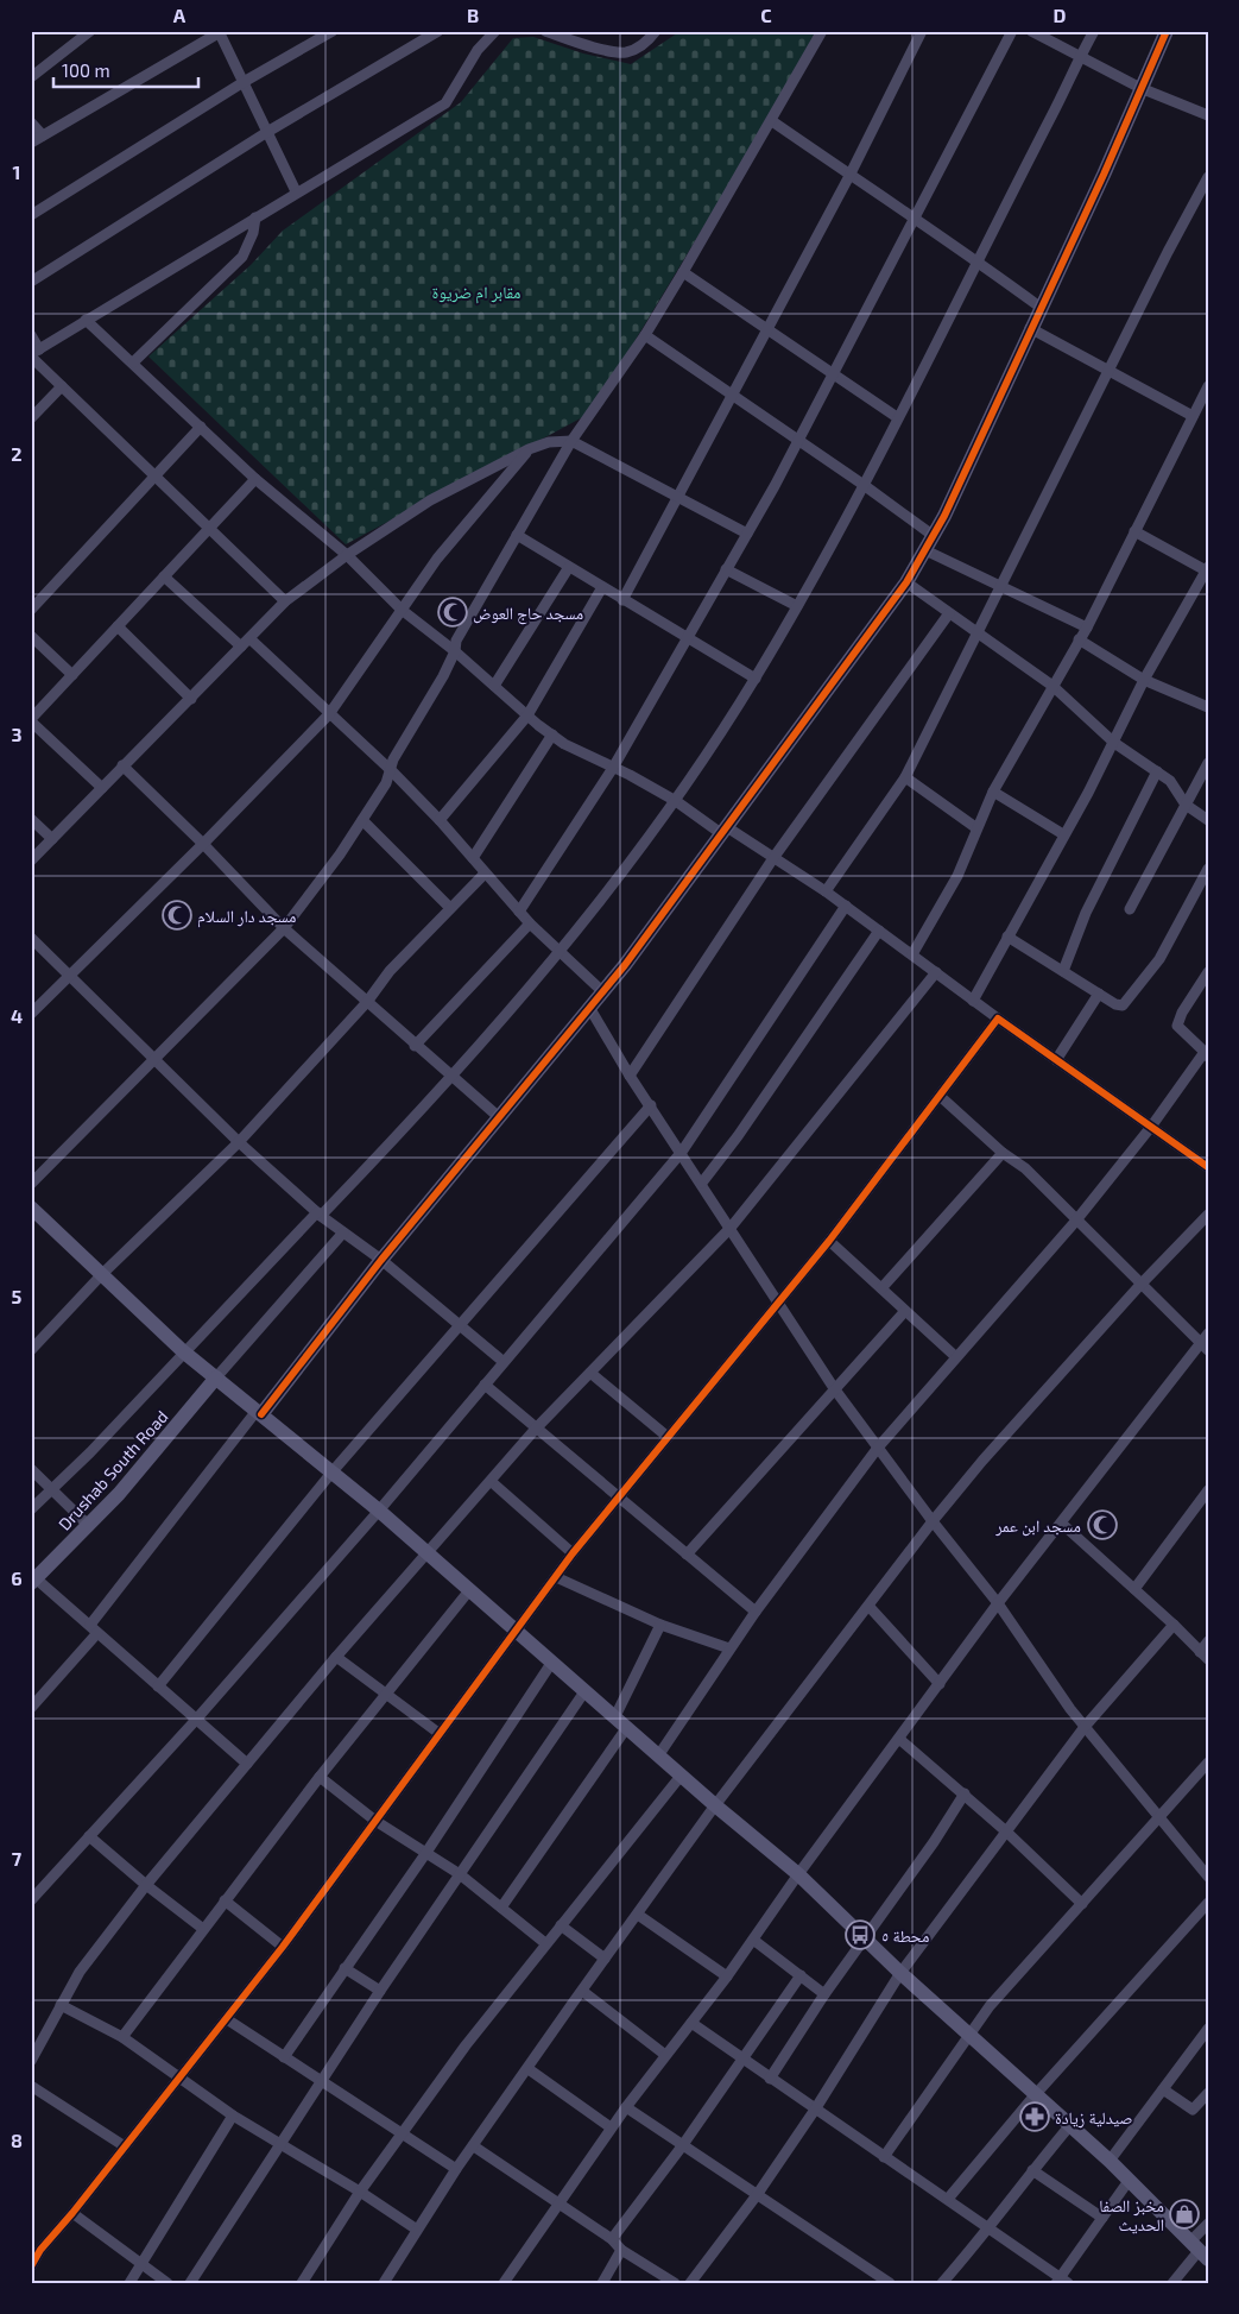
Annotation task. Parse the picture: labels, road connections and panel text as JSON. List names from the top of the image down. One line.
{"streets":{"street":["Drushab South Road"]},"parks":["مقابر ام ضريوة"],"places":{"mosque":["مسجد حاج العوض","مسجد دار السلام","مسجد ابن عمر"],"bus stop":["محطة ٥"],"pharmacy":["صيدلية زيادة"],"shop":["مخبز الصفا الحديث"]},"scale_bar":"100 m","grid":{"columns":["A","B","C","D"],"rows":["1","2","3","4","5","6","7","8"]}}
